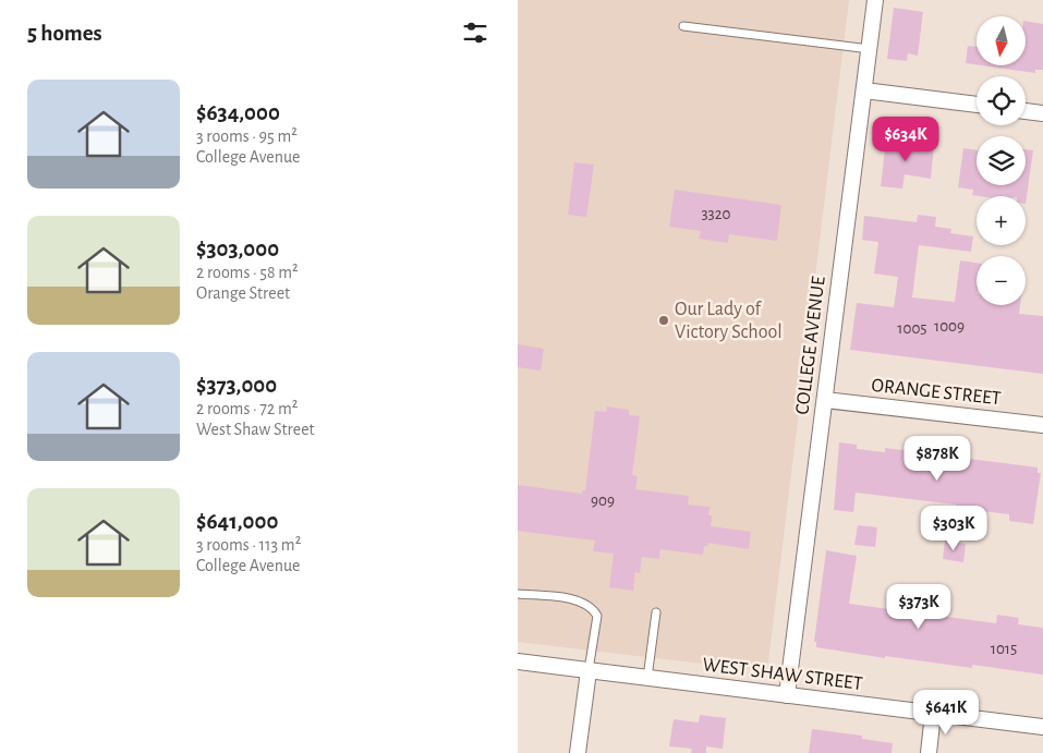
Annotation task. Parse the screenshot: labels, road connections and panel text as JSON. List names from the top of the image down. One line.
{"streets":{"street":["COLLEGE AVENUE","ORANGE STREET","WEST SHAW STREET"]},"crossings":[["COLLEGE AVENUE","ORANGE STREET"],["COLLEGE AVENUE","WEST SHAW STREET"]],"places":["Our Lady of Victory School"],"house_numbers":["3320","1009","1005","909","1015"],"north":"bottom","page":{"heading":"5 homes","map_buttons":["+","−"],"list":[{"name":"$634,000","note":"3 rooms · 95 m² · College Avenue"},{"name":"$303,000","note":"2 rooms · 58 m² · Orange Street"},{"name":"$373,000","note":"2 rooms · 72 m² · West Shaw Street"},{"name":"$641,000","note":"3 rooms · 113 m² · College Avenue"}],"price":["$634K","$878K","$303K","$373K","$641K"]}}
